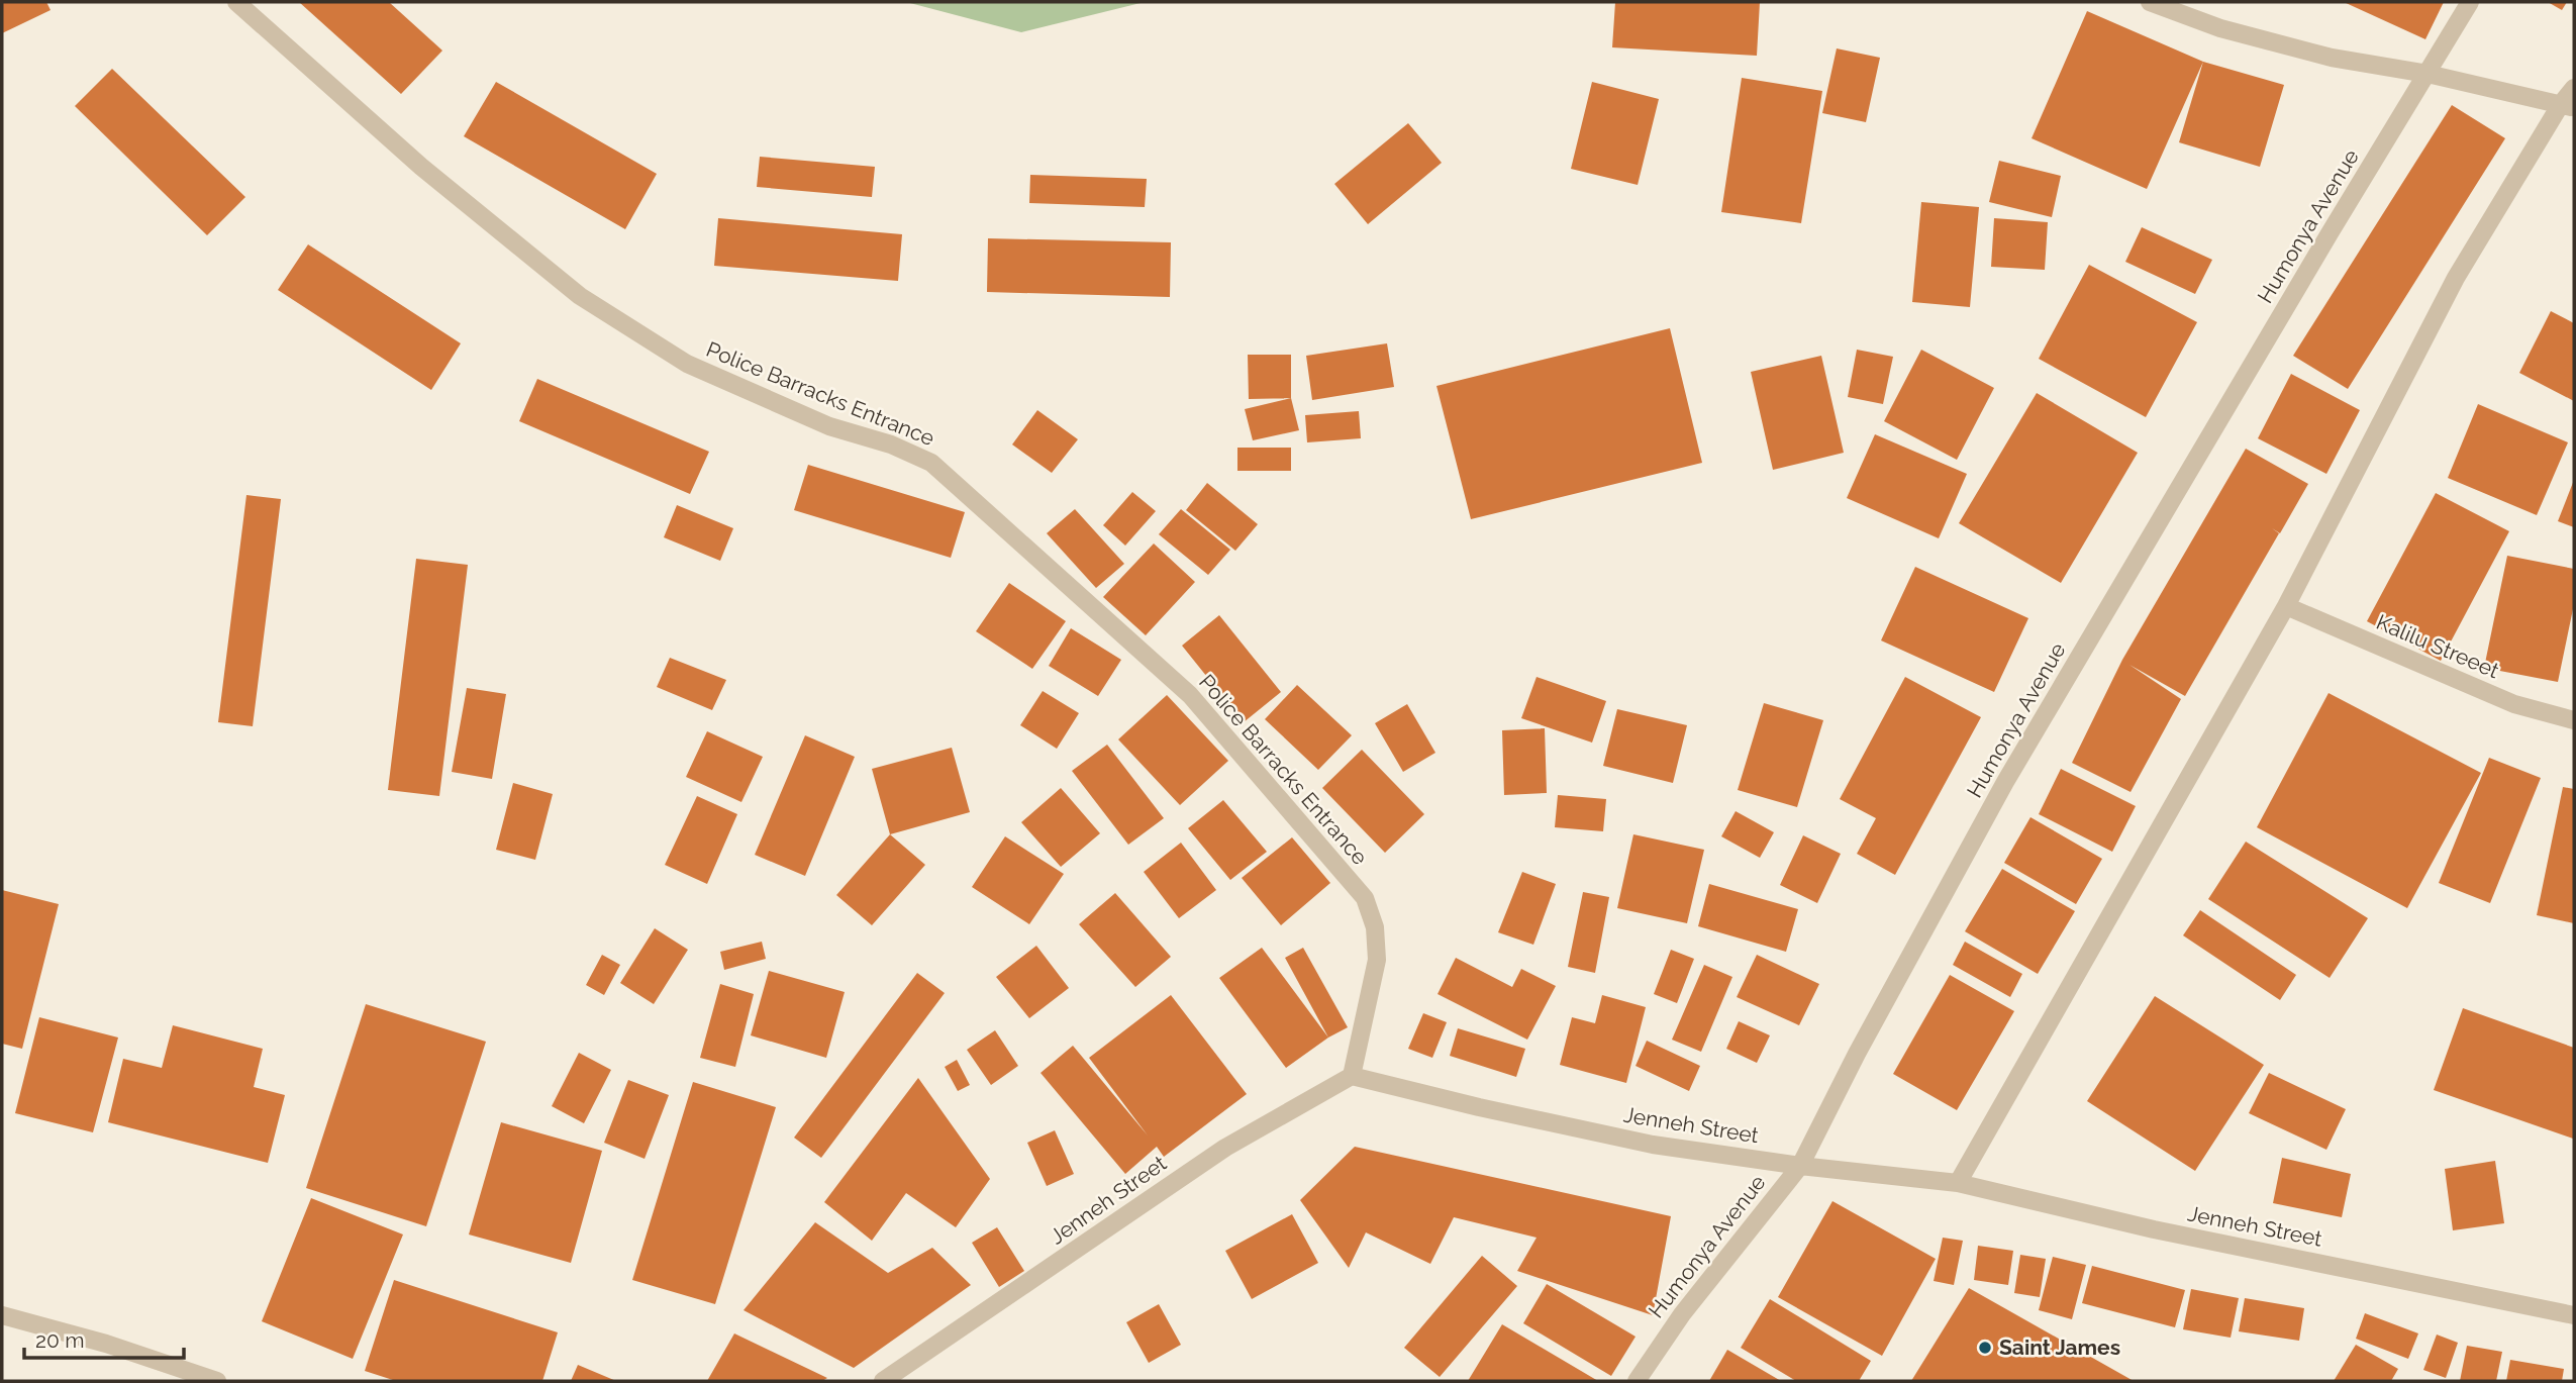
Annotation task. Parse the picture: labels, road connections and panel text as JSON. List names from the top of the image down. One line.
{"streets":{"street":["Humonya Avenue","Police Barracks Entrance","Kalilu Streeet","Jenneh Street"]},"crossings":[["Humonya Avenue","Jenneh Street"],["Police Barracks Entrance","Jenneh Street"]],"places":["Saint James"],"scale_bar":"20 m"}
